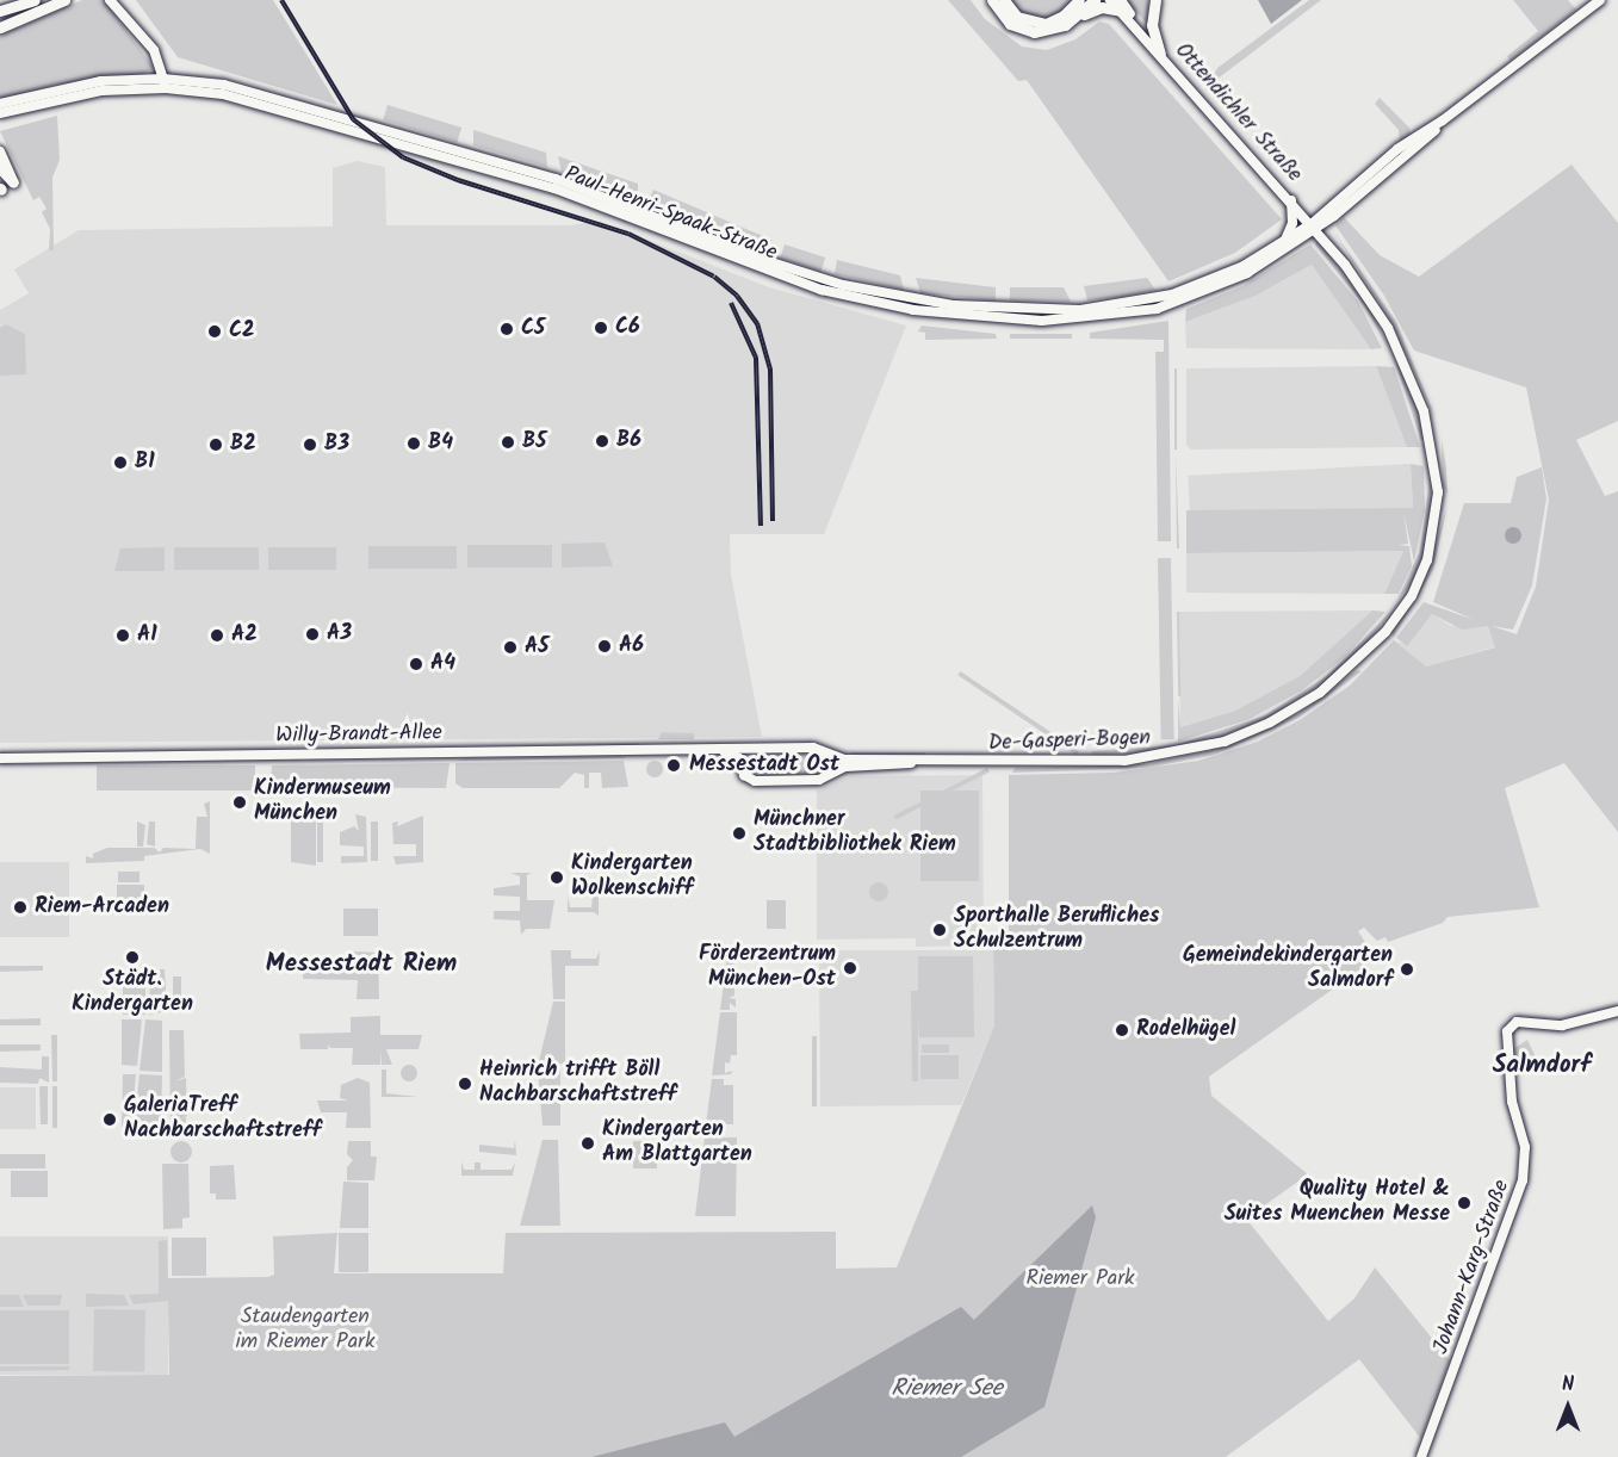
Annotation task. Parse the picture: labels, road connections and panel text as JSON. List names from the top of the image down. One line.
{"streets":{"main road":["Ottendichler Straße","Paul-Henri-Spaak-Straße","Willy-Brandt-Allee","De-Gasperi-Bogen","Johann-Karg-Straße"]},"crossings":[["Ottendichler Straße","Paul-Henri-Spaak-Straße"],["Ottendichler Straße","De-Gasperi-Bogen"],["Paul-Henri-Spaak-Straße","De-Gasperi-Bogen"],["Willy-Brandt-Allee","De-Gasperi-Bogen"]],"districts":["Messestadt Riem","Salmdorf"],"water":["Riemer See"],"parks":["Riemer Park","Staudengarten im Riemer Park"],"places":["C6","C5","C2","B6","B5","B4","B2","B3","B1","A3","A1","A2","A6","A5","A4","Messestadt Ost","Kindermuseum München","Münchner Stadtbibliothek Riem","Kindergarten Wolkenschiff","Riem-Arcaden","Sporthalle Berufliches Schulzentrum","Städt. Kindergarten","Förderzentrum München-Ost","Gemeindekindergarten Salmdorf","Rodelhügel","Heinrich trifft Böll Nachbarschaftstreff","GaleriaTreff Nachbarschaftstreff","Kindergarten Am Blattgarten","Quality Hotel & Suites Muenchen Messe"],"north":"top"}
